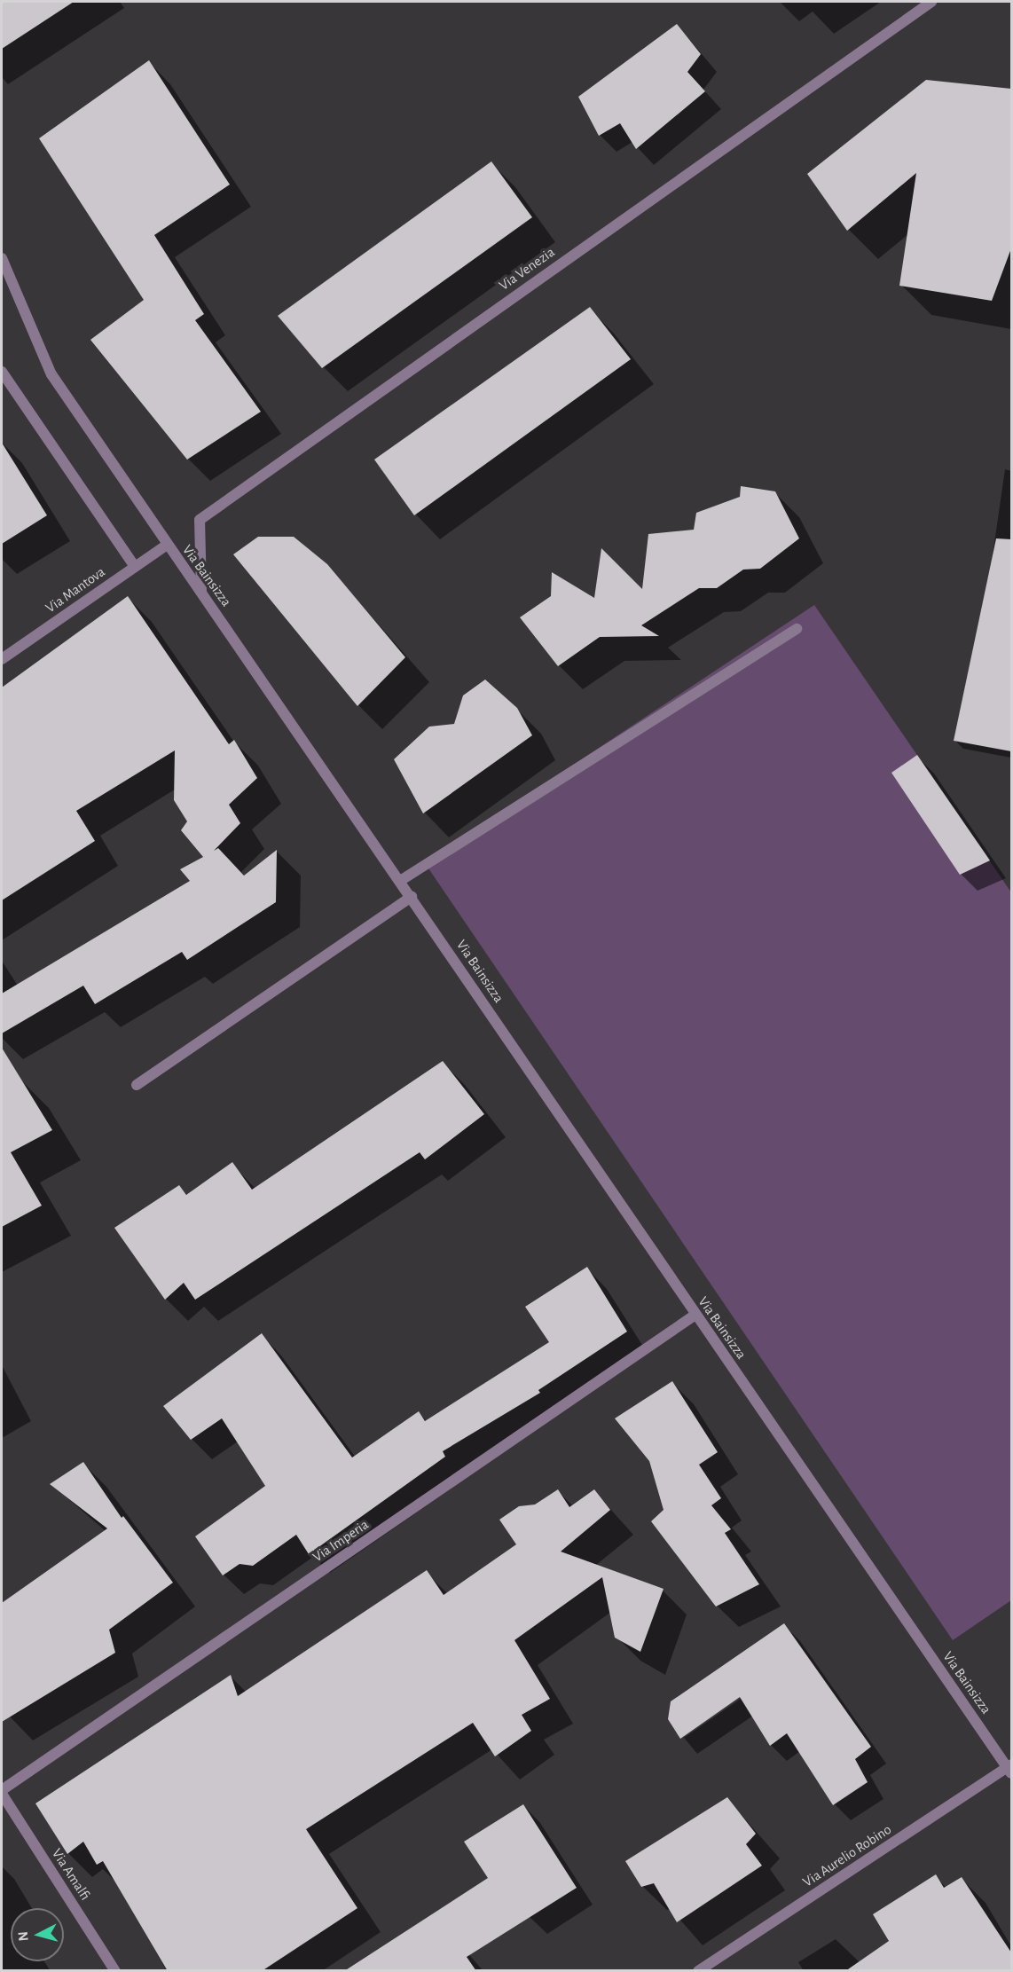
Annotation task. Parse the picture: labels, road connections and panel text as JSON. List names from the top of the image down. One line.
{"streets":{"street":["Via Venezia","Via Bainsizza","Via Mantova","Via Imperia","Via Aurelio Robino","Via Amalfi"]},"crossings":[["Via Venezia","Via Bainsizza"],["Via Bainsizza","Via Mantova"],["Via Bainsizza","Via Imperia"],["Via Bainsizza","Via Aurelio Robino"],["Via Imperia","Via Amalfi"]],"north":"left"}
